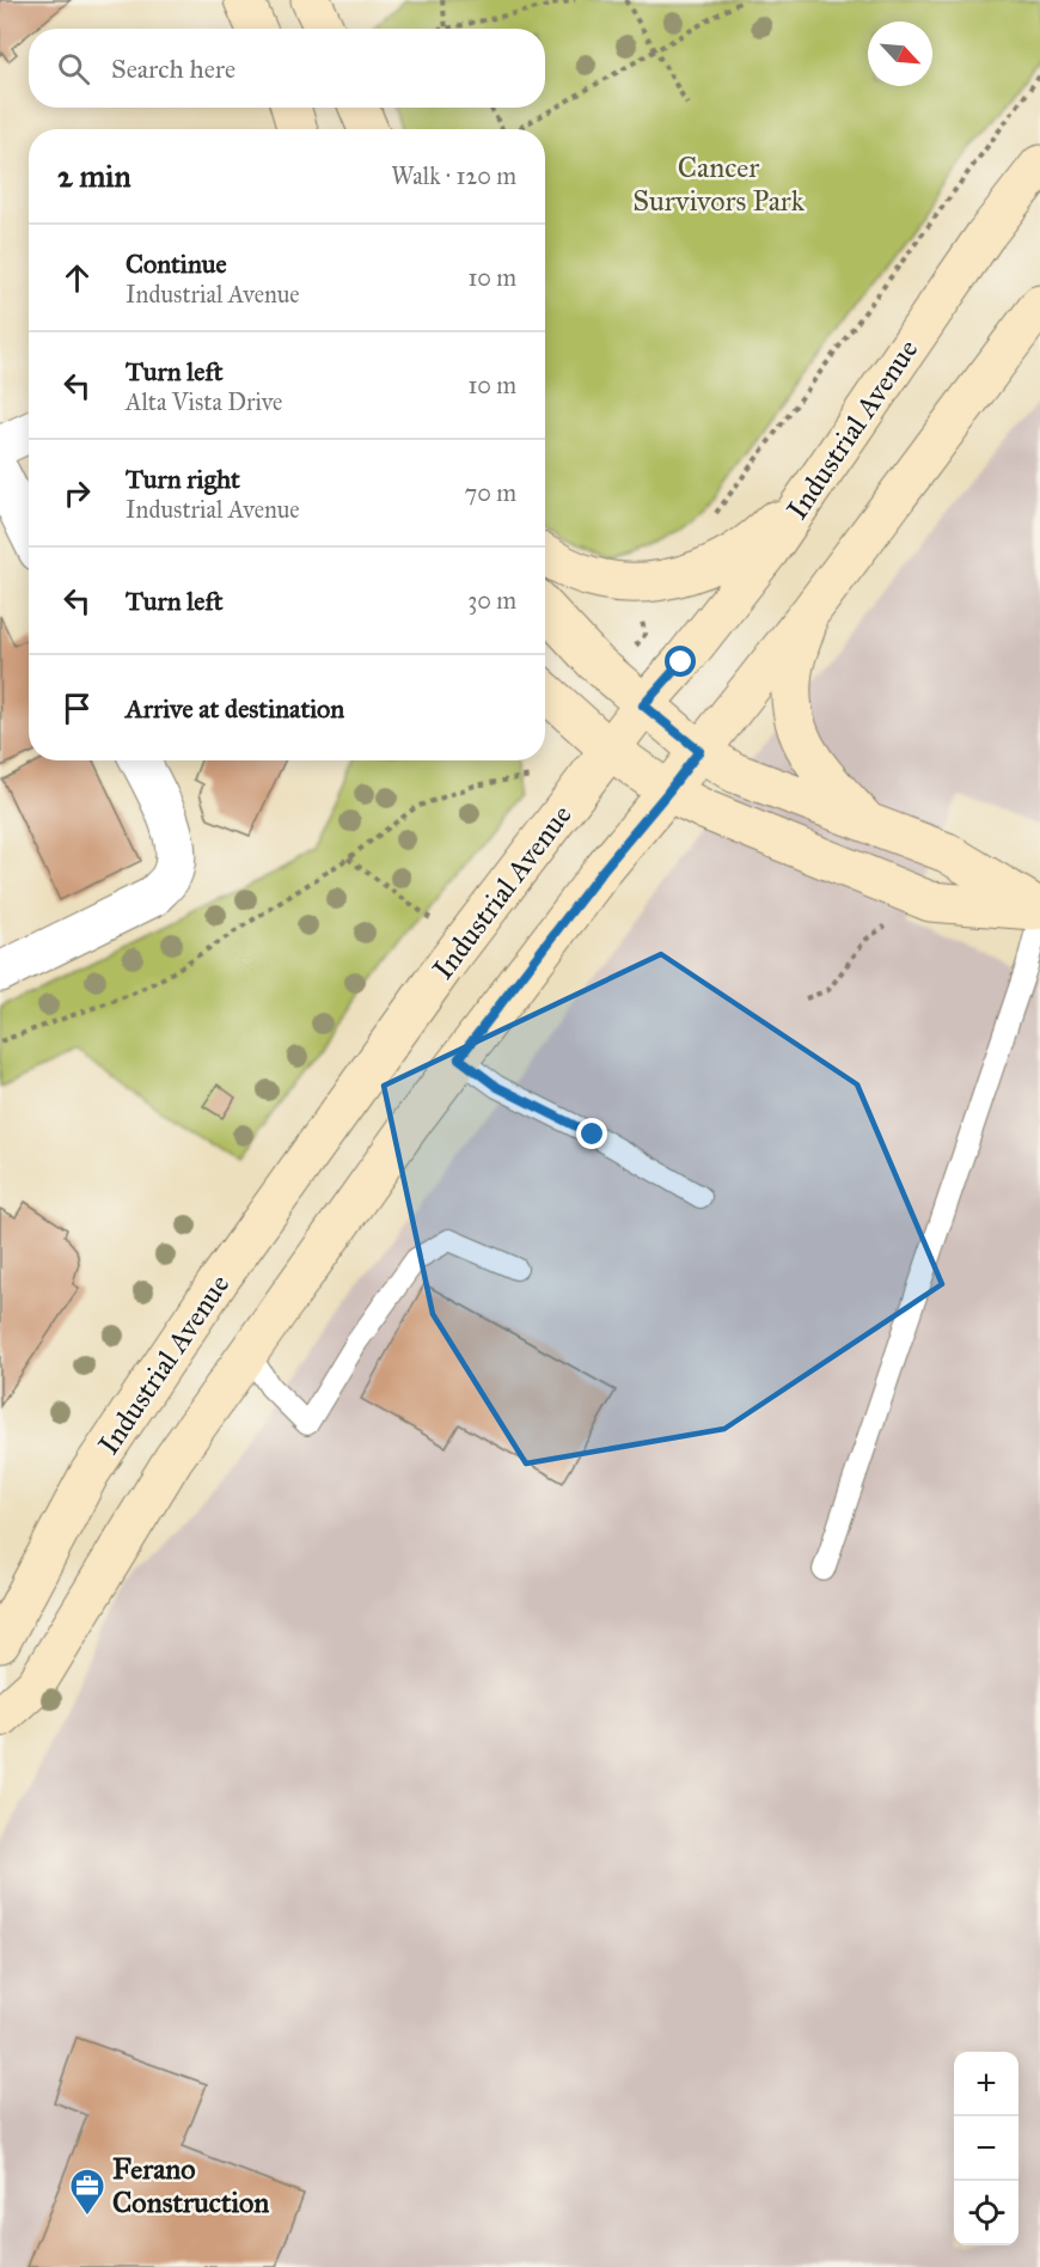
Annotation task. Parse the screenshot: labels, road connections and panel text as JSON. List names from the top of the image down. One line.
{"streets":{"main road":["Industrial Avenue"]},"parks":["Cancer Survivors Park"],"places":{"office":["Ferano Construction"]},"north":"bottom right","page":{"search":"Search here","heading":["2 min","Walk · 120 m"],"list":[["Continue","Industrial Avenue","10 m"],["Turn left","Alta Vista Drive","10 m"],["Turn right","Industrial Avenue","70 m"],["Turn left","30 m"],"Arrive at destination"],"map_buttons":["+","−"]}}
